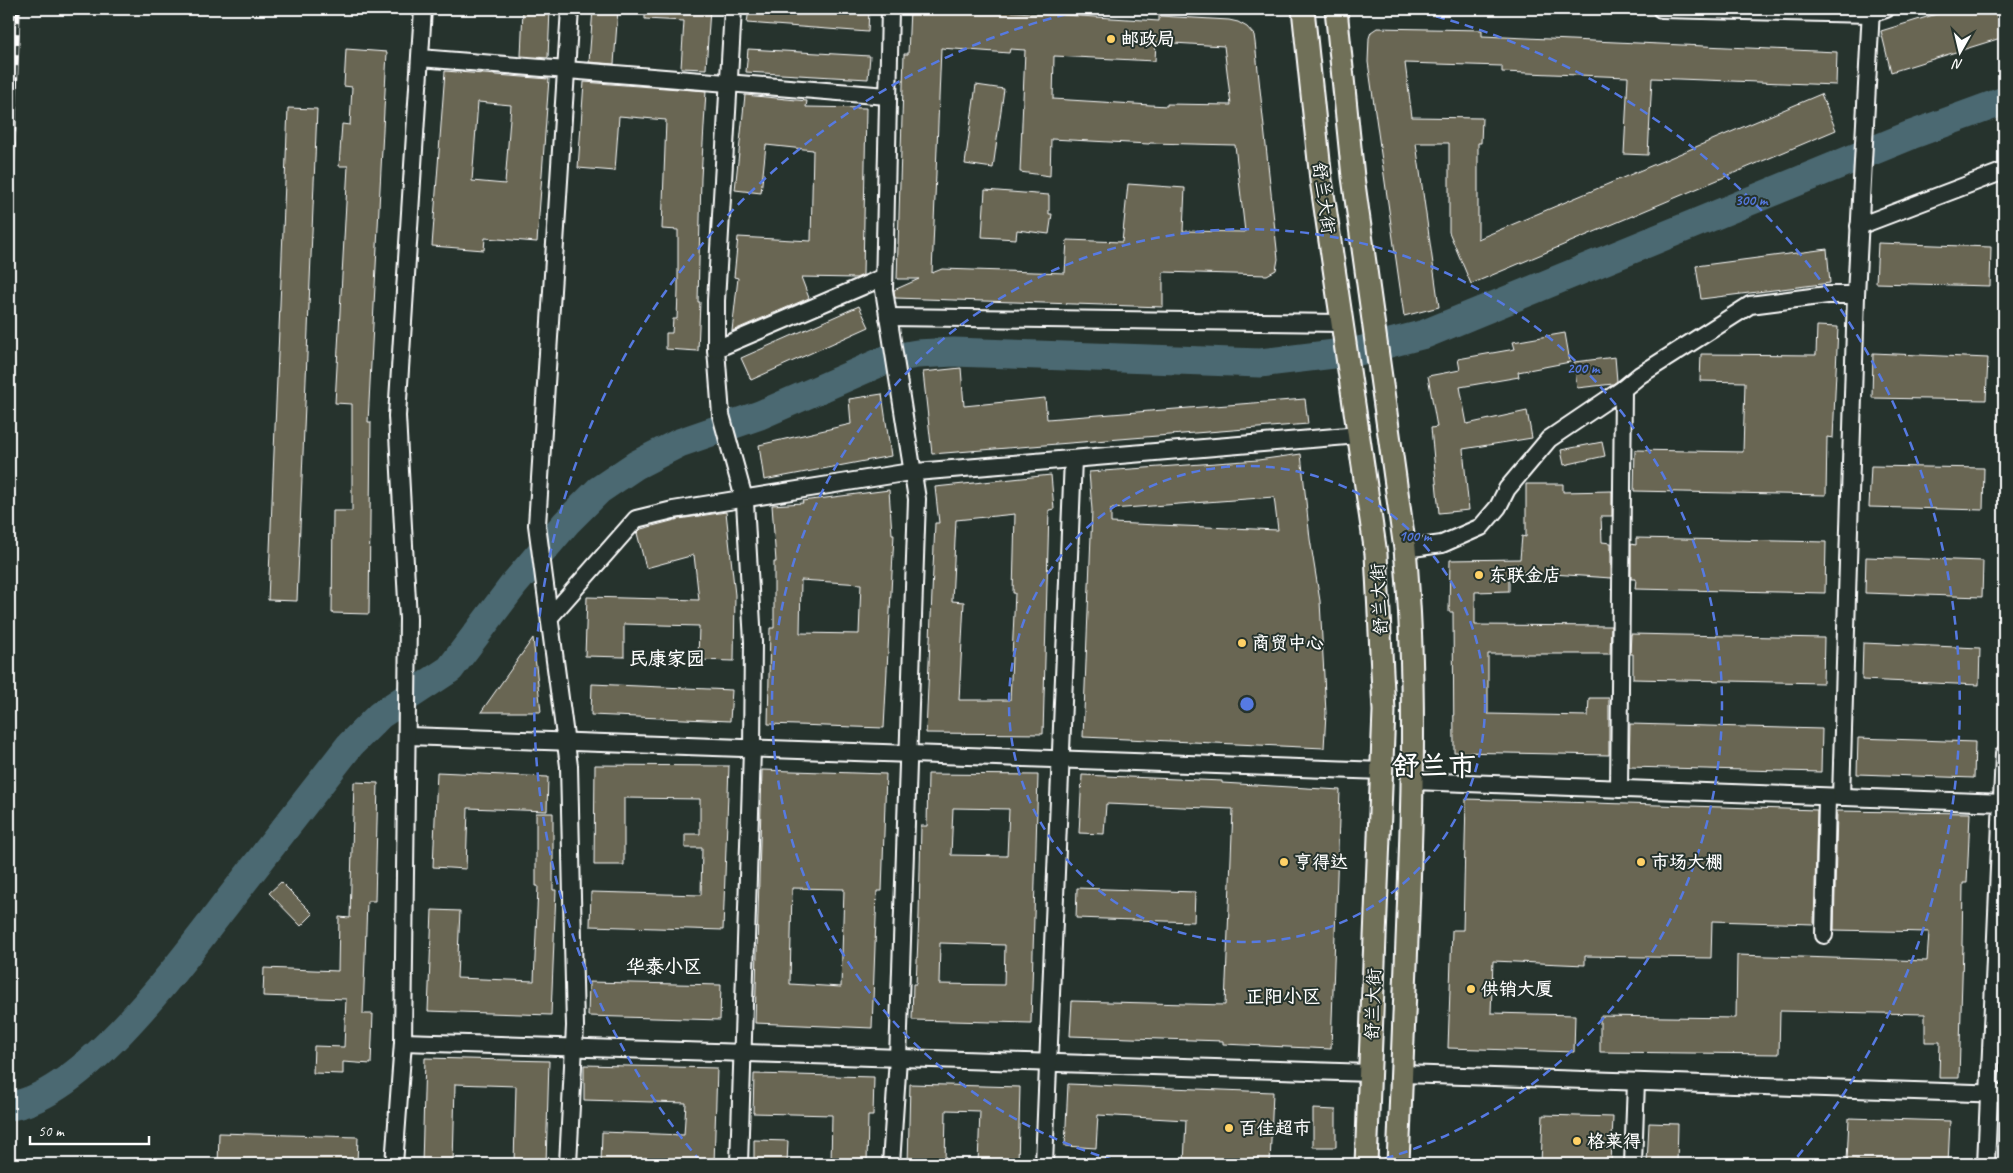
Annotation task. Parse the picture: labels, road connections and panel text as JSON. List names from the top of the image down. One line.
{"streets":{"main road":["舒兰大街"]},"districts":["民康家园","舒兰市","华泰小区","正阳小区"],"places":["邮政局","东联金店","商贸中心","亨得达","市场大棚","供销大厦","百佳超市","格莱得"],"scale_bar":"50 m","north":"bottom","rings":["300 m","200 m","100 m"]}
